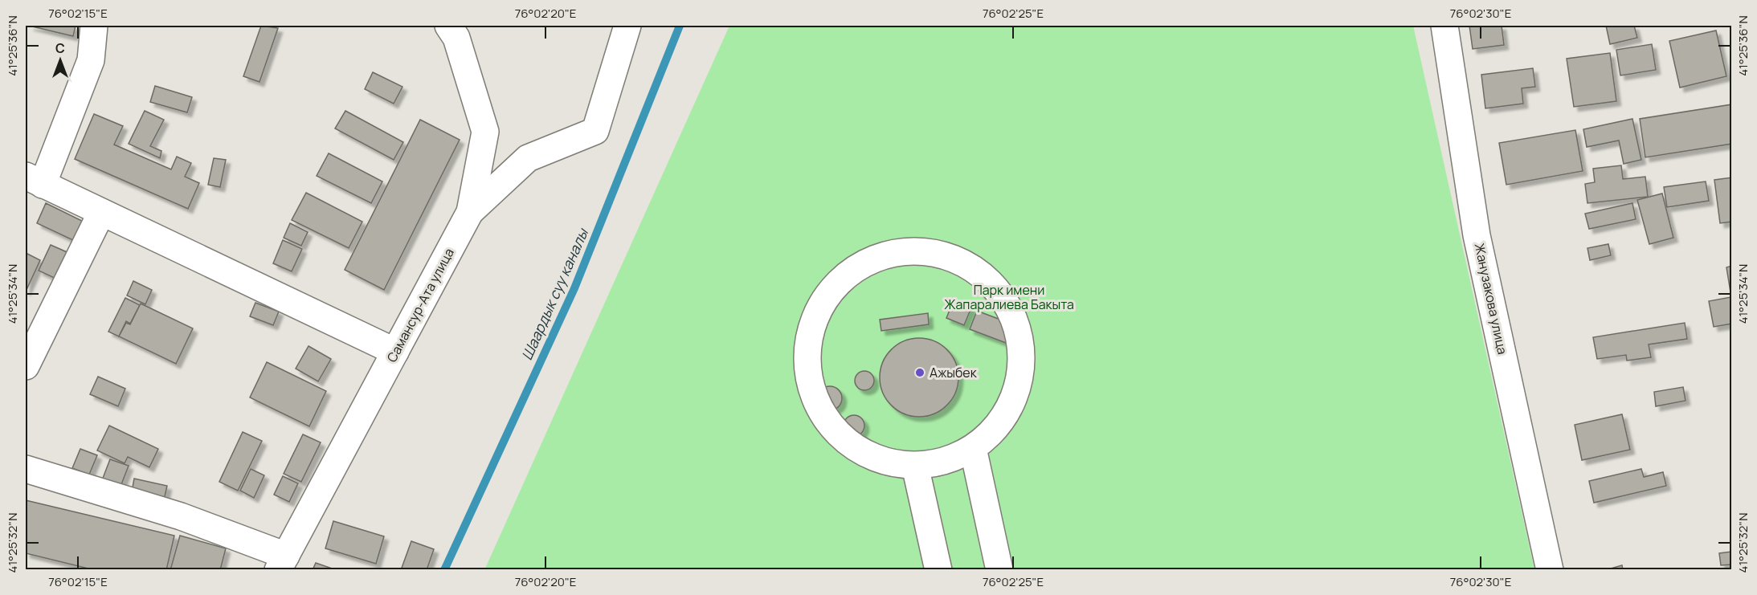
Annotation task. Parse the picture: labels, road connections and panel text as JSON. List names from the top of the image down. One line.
{"streets":{"street":["Жанузакова улица","Самансур-Ата улица"]},"water":["Шаардык суу каналы"],"parks":["Парк имени Жапаралиева Бакыта"],"places":["Ажыбек"],"north":"top","coordinates":["76°02'15\"E","76°02'20\"E","76°02'25\"E","76°02'30\"E","41°25'36\"N","41°25'34\"N","41°25'32\"N"]}
